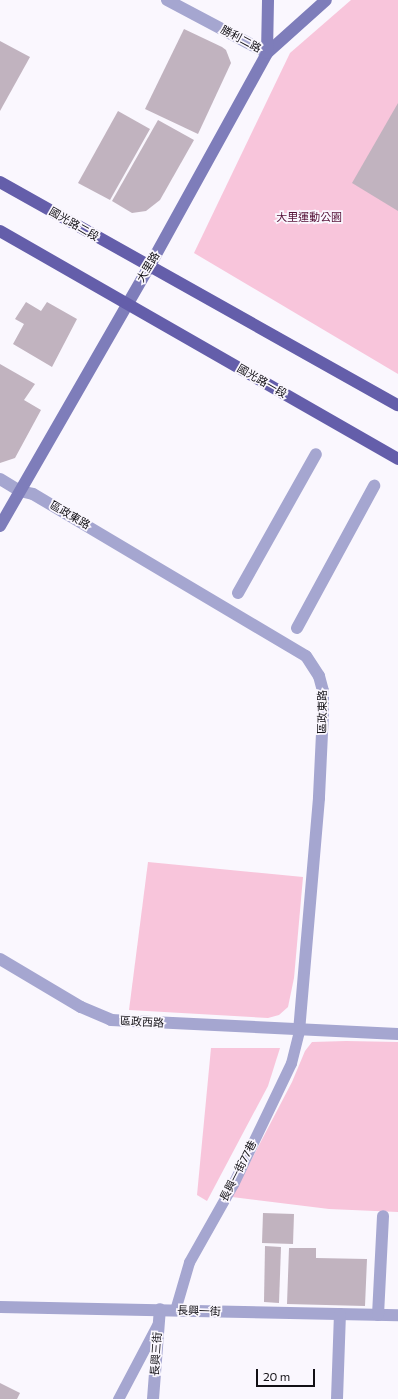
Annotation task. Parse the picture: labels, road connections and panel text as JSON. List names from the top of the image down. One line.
{"streets":{"main road":["國光路二段","國光路一段"],"street":["勝利二路","大里路","區政東路","區政西路","長興一街","長興三街"],"lane":["長興一街77巷"]},"crossings":[["勝利二路","大里路"],["國光路二段","大里路"],["大里路","國光路一段"],["大里路","區政東路"],["區政東路","區政西路"],["區政東路","長興一街77巷"],["區政西路","長興一街77巷"],["長興一街77巷","長興一街"],["長興一街","長興三街"]],"parks":["大里運動公園"],"scale_bar":"20 m"}
